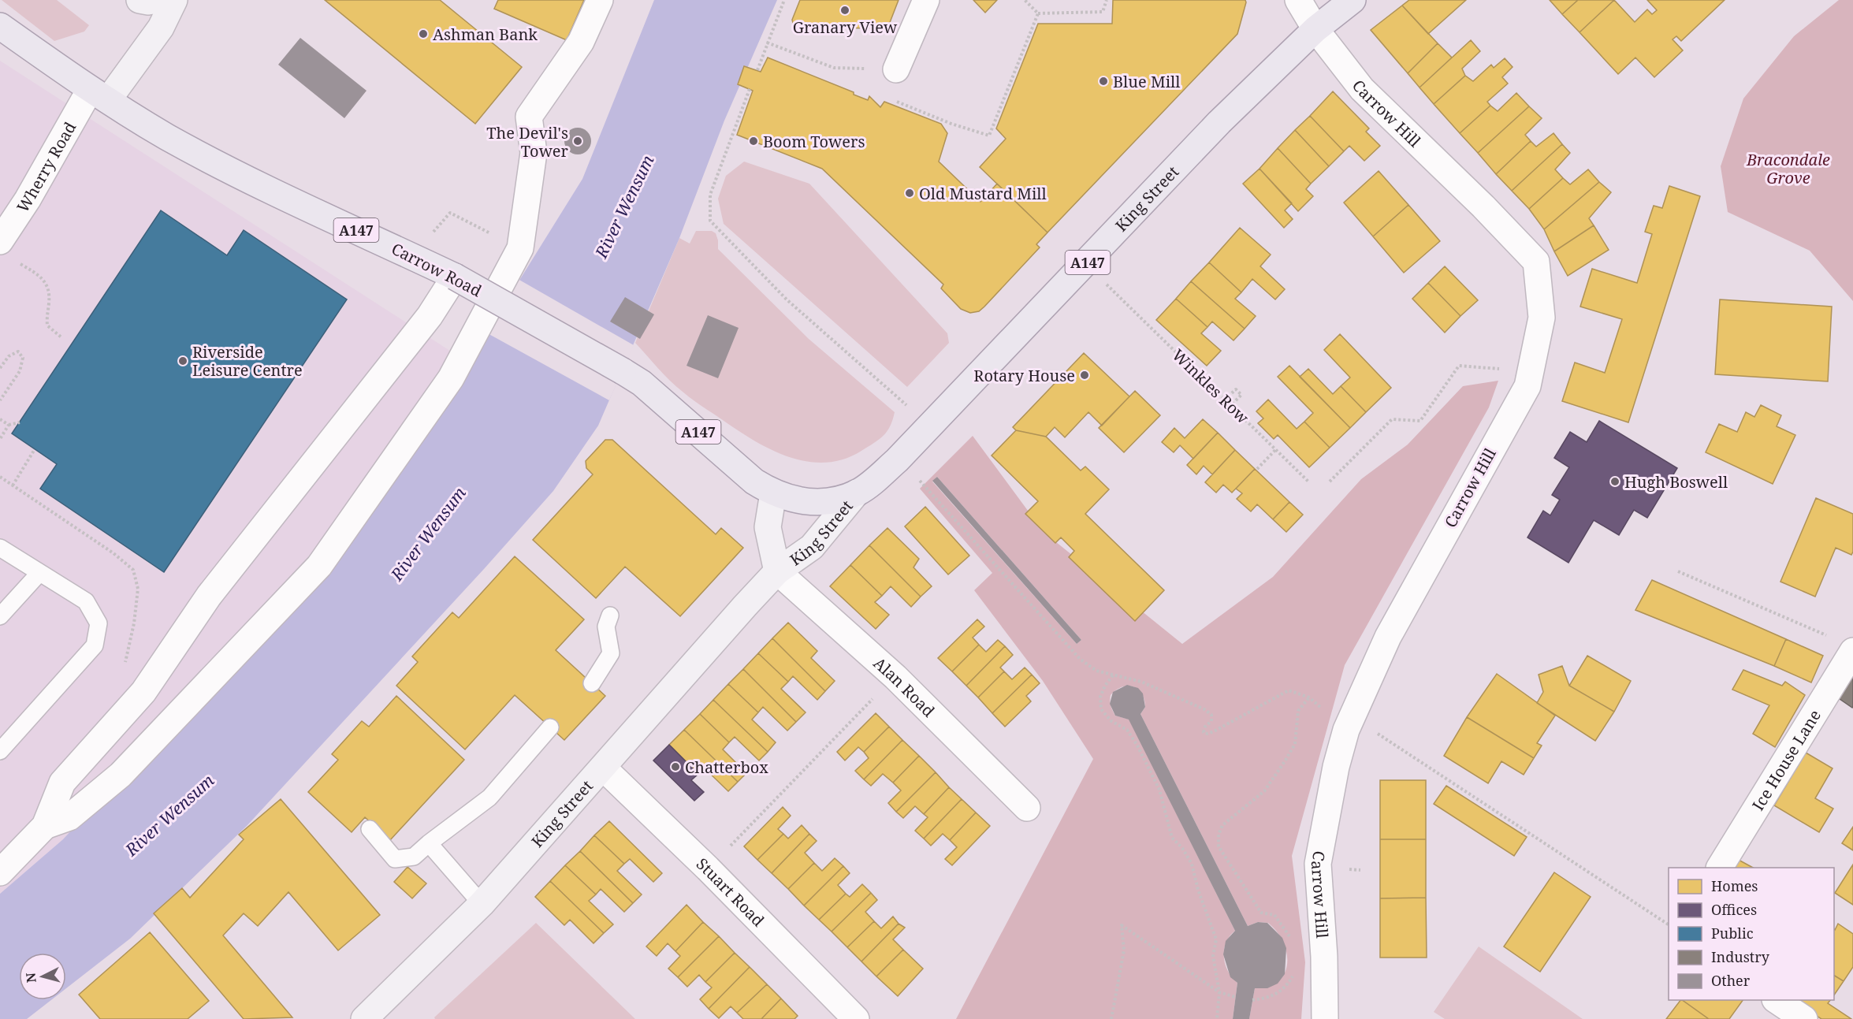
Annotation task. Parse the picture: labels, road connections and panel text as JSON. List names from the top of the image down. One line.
{"streets":{"main road":["King Street","A147","Carrow Road"],"street":["Carrow Hill","Wherry Road","Alan Road","Ice House Lane","Stuart Road"],"path":["Winkles Row"]},"crossings":[["Carrow Hill","King Street"],["Wherry Road","A147"],["Wherry Road","Carrow Road"],["King Street","Carrow Road"],["King Street","Alan Road"],["King Street","Stuart Road"],["A147","Carrow Road"]],"water":["River Wensum"],"parks":["Bracondale Grove"],"places":["Granary View","Ashman Bank","Blue Mill","The Devil's Tower","Boom Towers","Old Mustard Mill","Riverside Leisure Centre","Rotary House","Hugh Boswell","Chatterbox"],"legend":["Homes","Offices","Public","Industry","Other"],"north":"left"}
